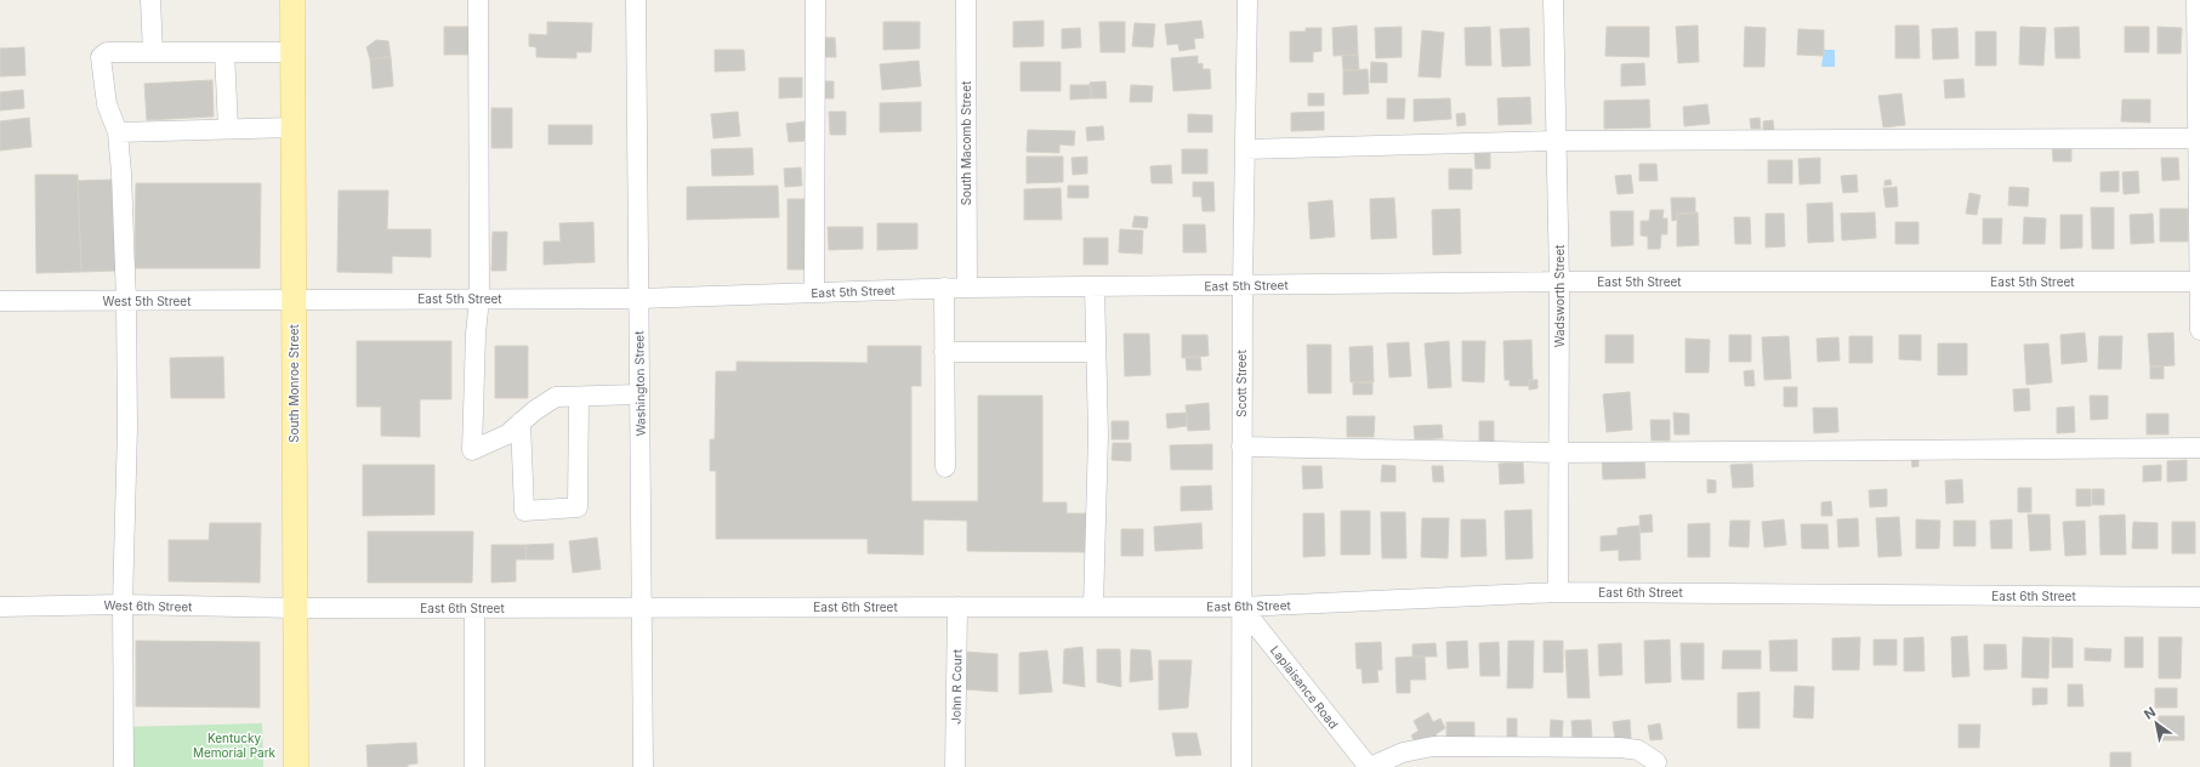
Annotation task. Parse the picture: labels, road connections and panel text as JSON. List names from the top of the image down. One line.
{"streets":{"main road":["South Monroe Street"],"street":["South Macomb Street","East 5th Street","Wadsworth Street","West 5th Street","Washington Street","Scott Street","East 6th Street","West 6th Street","John R Court","Laplaisance Road"]},"crossings":[["South Macomb Street","East 5th Street"],["East 5th Street","Wadsworth Street"],["East 5th Street","West 5th Street"],["East 5th Street","South Monroe Street"],["East 5th Street","Washington Street"],["East 5th Street","Scott Street"],["Wadsworth Street","East 6th Street"],["West 5th Street","South Monroe Street"],["South Monroe Street","East 6th Street"],["South Monroe Street","West 6th Street"],["Washington Street","East 6th Street"],["Scott Street","East 6th Street"],["Scott Street","Laplaisance Road"],["East 6th Street","West 6th Street"],["East 6th Street","John R Court"],["East 6th Street","Laplaisance Road"]],"parks":["Kentucky Memorial Park"],"north":"top left"}
